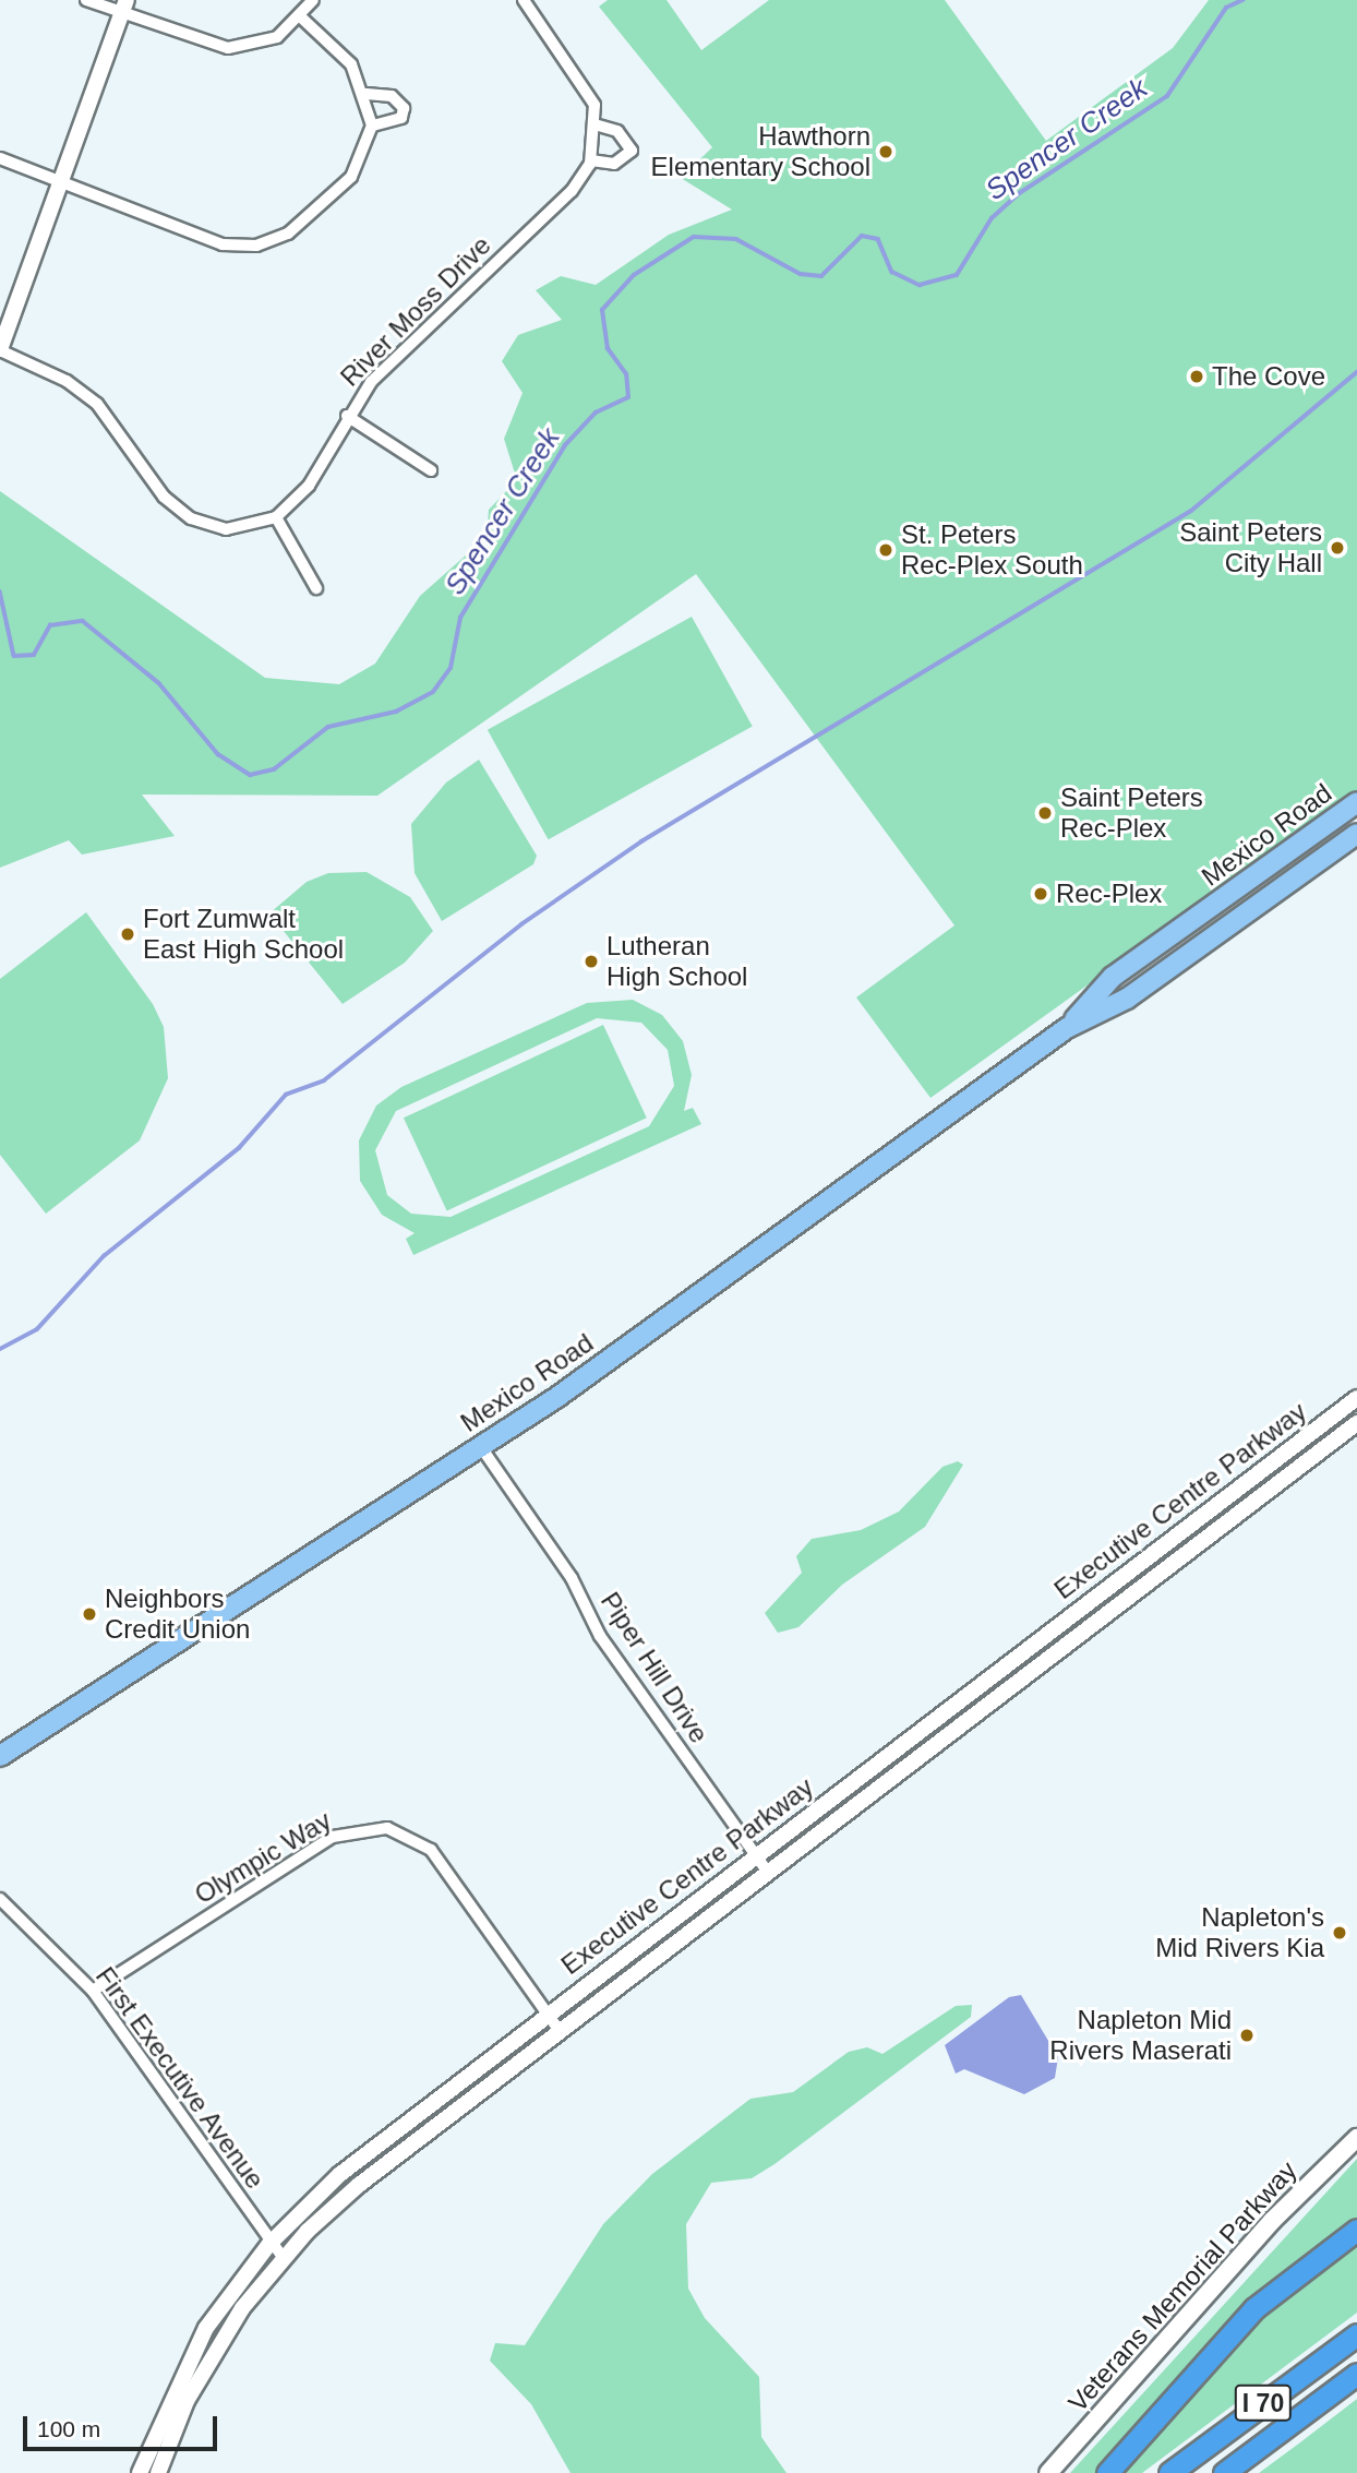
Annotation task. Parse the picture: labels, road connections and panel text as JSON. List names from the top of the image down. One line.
{"streets":{"highway":["I 70"],"main road":["Mexico Road","Veterans Memorial Parkway"],"street":["River Moss Drive","Executive Centre Parkway","Piper Hill Drive","Olympic Way","First Executive Avenue"]},"crossings":[["Mexico Road","Piper Hill Drive"],["Executive Centre Parkway","Piper Hill Drive"],["Executive Centre Parkway","Olympic Way"],["Executive Centre Parkway","First Executive Avenue"],["Olympic Way","First Executive Avenue"]],"water":["Spencer Creek"],"places":["Hawthorn Elementary School","The Cove","Saint Peters City Hall","St. Peters Rec-Plex South","Saint Peters Rec-Plex","Rec-Plex","Fort Zumwalt East High School","Lutheran High School","Neighbors Credit Union","Napleton's Mid Rivers Kia","Napleton Mid Rivers Maserati"],"scale_bar":"100 m"}
